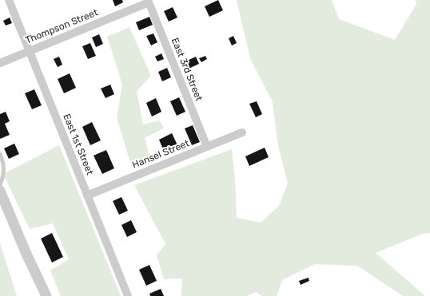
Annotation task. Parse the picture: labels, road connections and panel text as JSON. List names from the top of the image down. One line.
{"streets":{"street":["Thompson Street","East 3rd Street","East 1st Street","Hansel Street"]},"crossings":[["Thompson Street","East 3rd Street"],["Thompson Street","East 1st Street"],["East 3rd Street","Hansel Street"],["East 1st Street","Hansel Street"]]}
